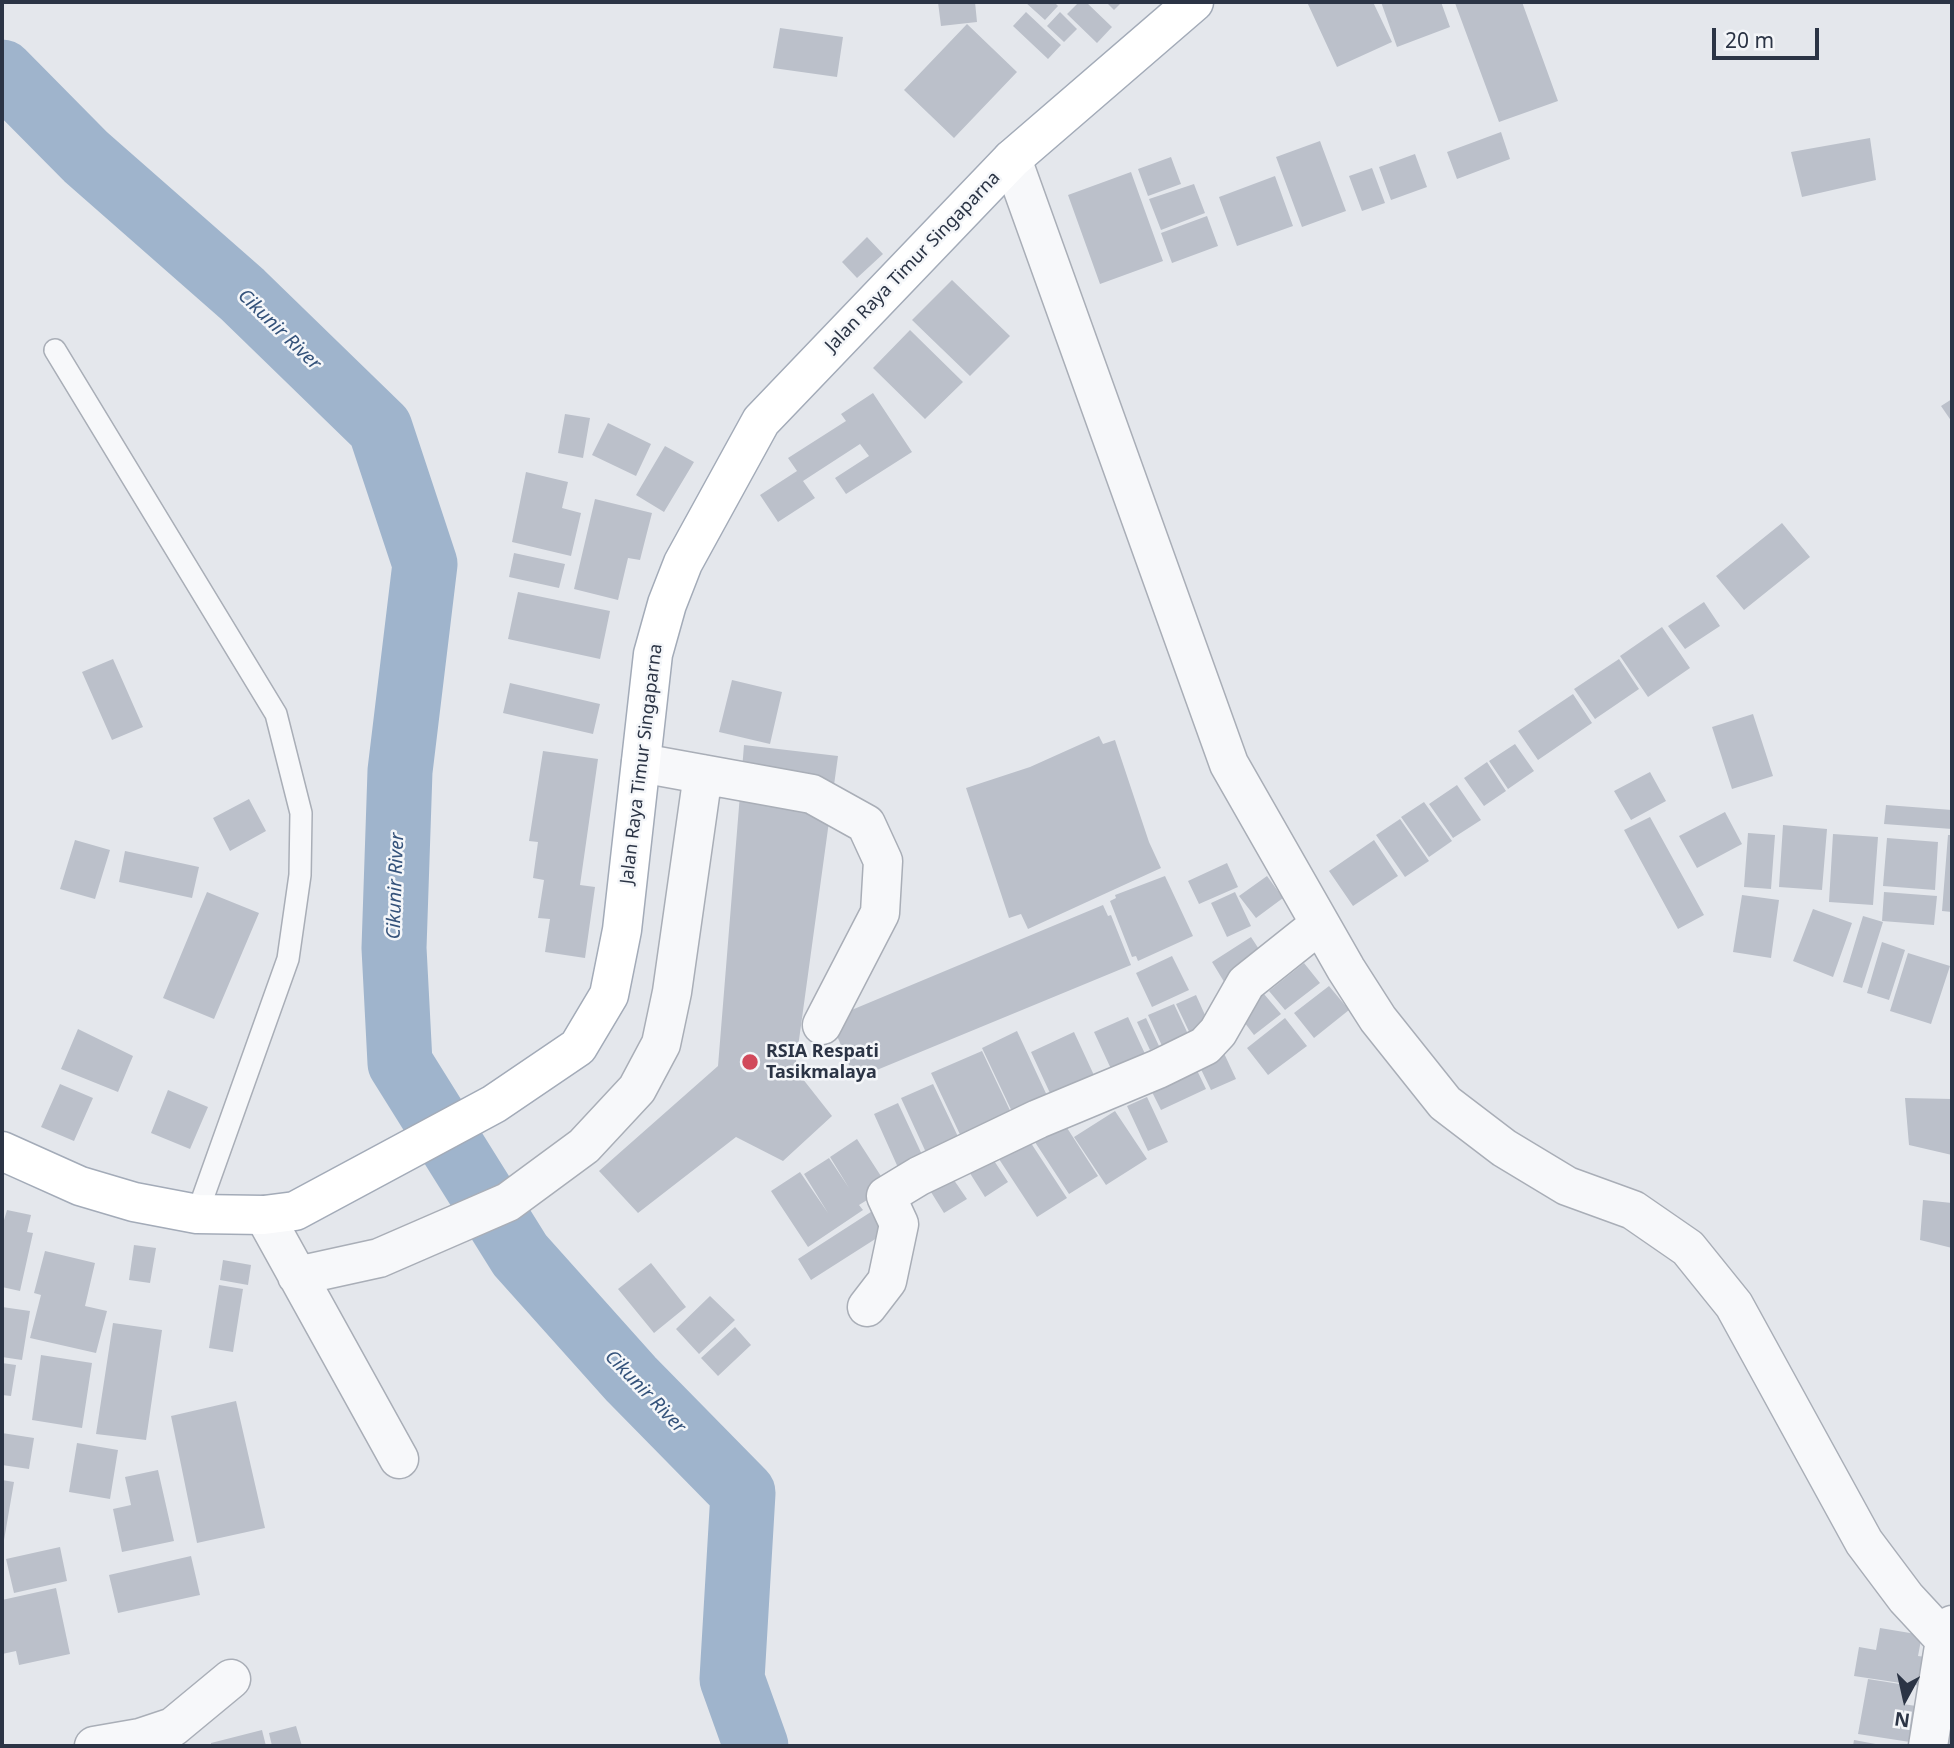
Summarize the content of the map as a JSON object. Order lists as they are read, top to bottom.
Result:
{
  "streets": {
    "main road": ["Jalan Raya Timur Singaparna"]
  },
  "water": ["Cikunir River"],
  "places": ["RSIA Respati Tasikmalaya"],
  "scale_bar": "20 m",
  "north": "bottom"
}
